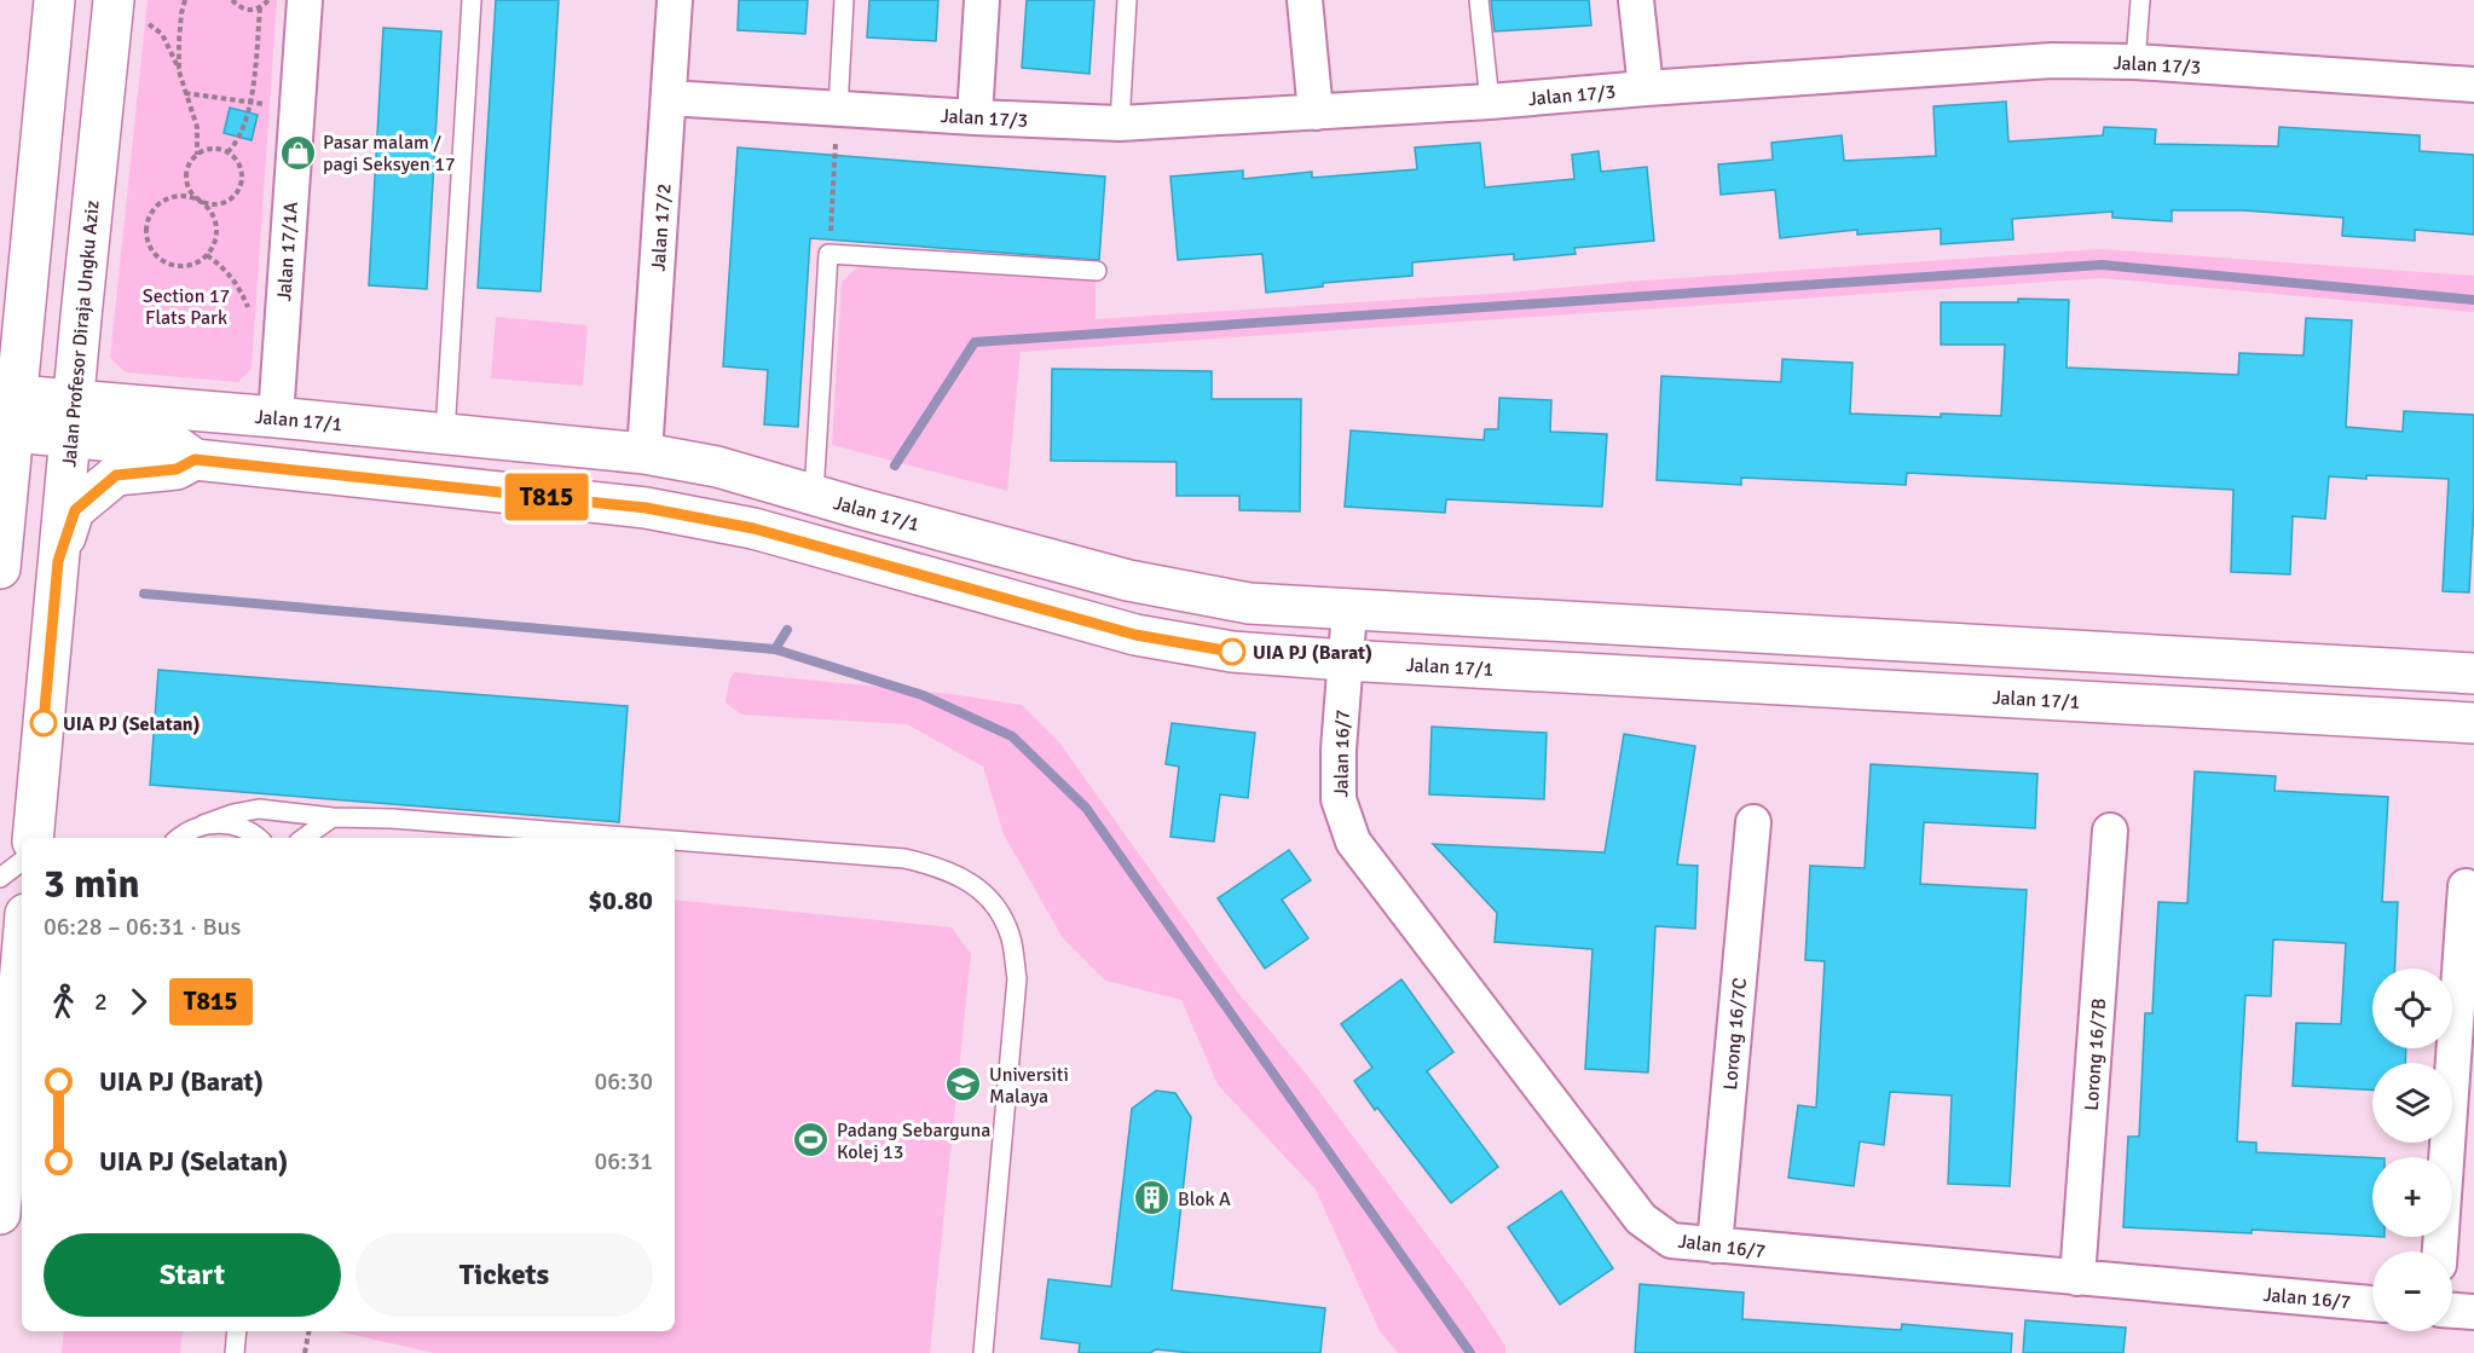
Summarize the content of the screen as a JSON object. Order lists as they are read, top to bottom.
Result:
{
  "streets": {
    "street": [
      "Jalan 17/3",
      "Jalan 17/2",
      "Jalan 17/1A",
      "Jalan Profesor Diraja Ungku Aziz",
      "Jalan 17/1",
      "Jalan 16/7",
      "Lorong 16/7C",
      "Lorong 16/7B"
    ]
  },
  "crossings": [
    ["Jalan 17/3", "Jalan 17/2"],
    ["Jalan 17/2", "Jalan 17/1"],
    ["Jalan 17/1A", "Jalan 17/1"],
    ["Jalan Profesor Diraja Ungku Aziz", "Jalan 17/1"],
    ["Jalan 17/1", "Jalan 16/7"],
    ["Jalan 16/7", "Lorong 16/7C"],
    ["Jalan 16/7", "Lorong 16/7B"]
  ],
  "parks": ["Section 17 Flats Park"],
  "places": {
    "shop": ["Pasar malam / pagi Seksyen 17"],
    "other": ["UIA PJ (Barat)", "UIA PJ (Selatan)"],
    "school or university": ["Universiti Malaya"],
    "sports": ["Padang Sebarguna Kolej 13"],
    "building": ["Blok A"]
  },
  "lines": ["bus line T815"],
  "page": {
    "on_map": "T815",
    "heading": ["3 min", "06:28 – 06:31 · Bus", "$0.80"],
    "legs": ["2", "T815"],
    "map_buttons": ["+", "−"],
    "list": [
      {
        "name": "UIA PJ (Barat)",
        "value": "06:30"
      },
      {
        "name": "UIA PJ (Selatan)",
        "value": "06:31"
      }
    ],
    "buttons": ["Start", "Tickets"]
  }
}
